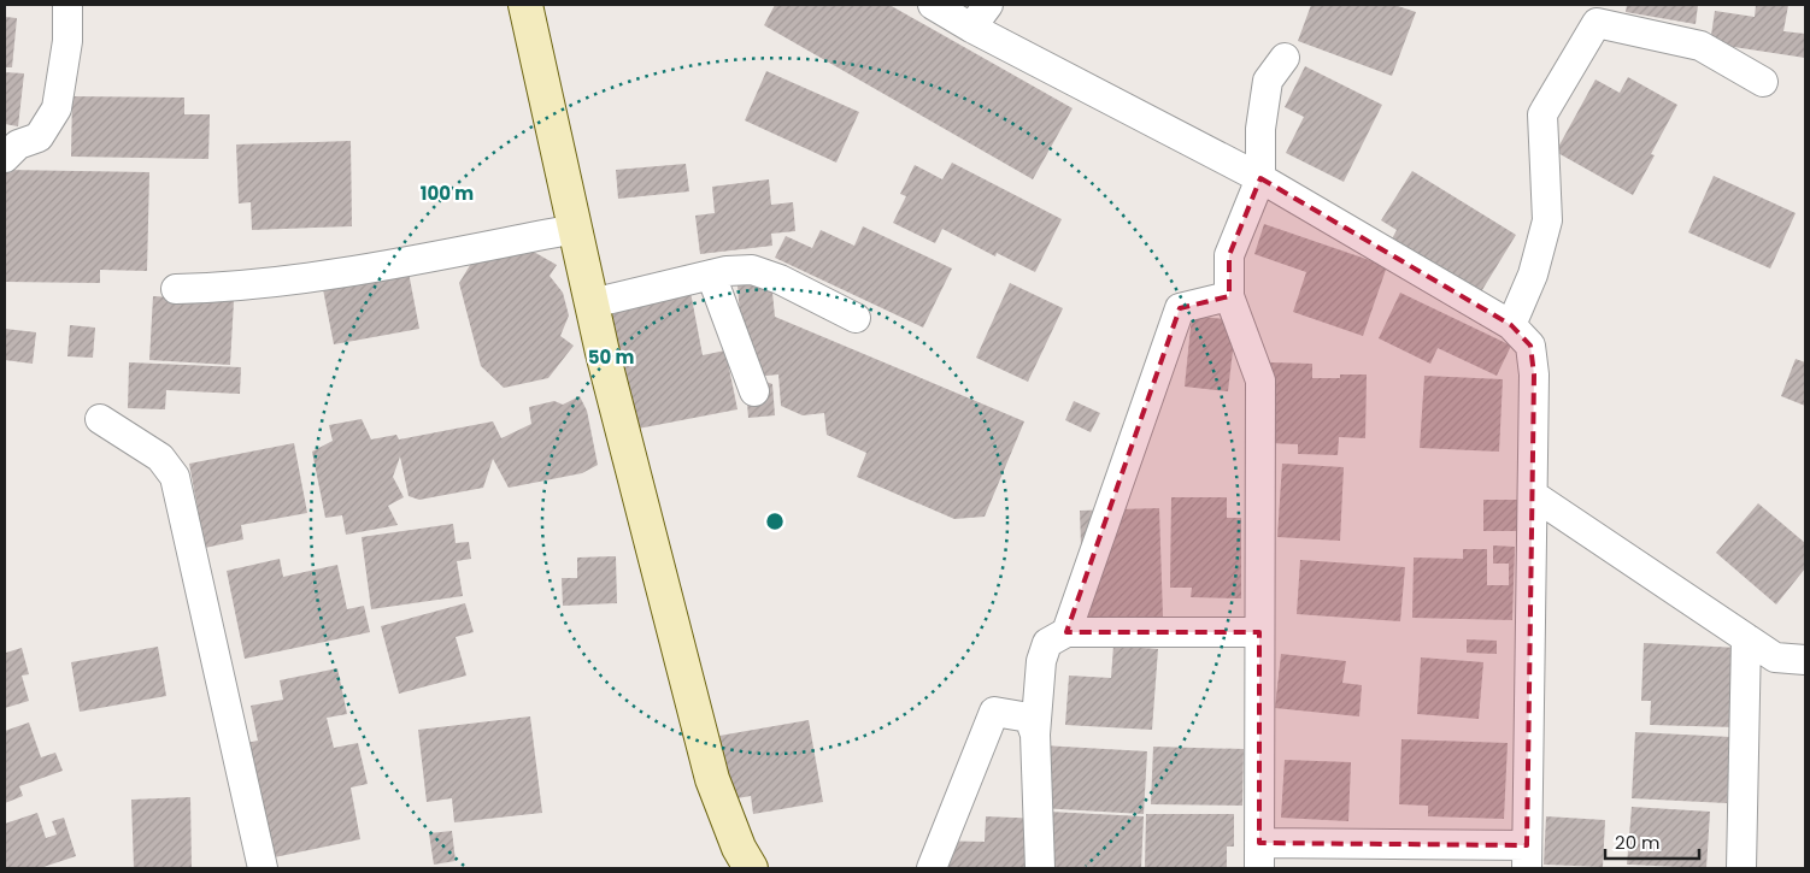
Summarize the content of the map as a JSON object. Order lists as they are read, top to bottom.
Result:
{
  "scale_bar": "20 m",
  "rings": ["100 m", "50 m"]
}
